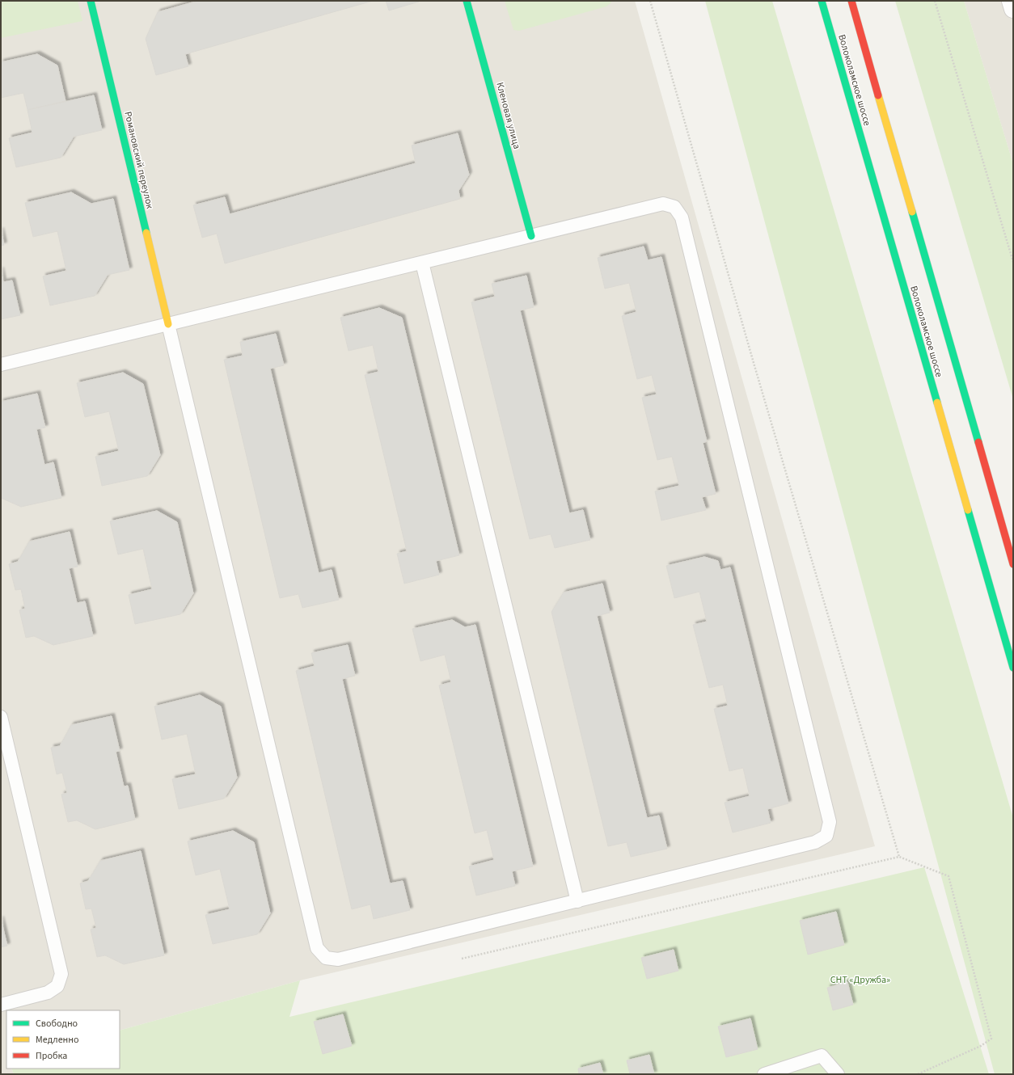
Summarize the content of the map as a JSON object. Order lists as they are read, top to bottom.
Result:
{
  "streets": {
    "main road": ["Волоколамское шоссе", "Кленовая улица", "Романовский переулок"]
  },
  "parks": ["СНТ «Дружба»"],
  "legend": ["Свободно", "Медленно", "Пробка"]
}
